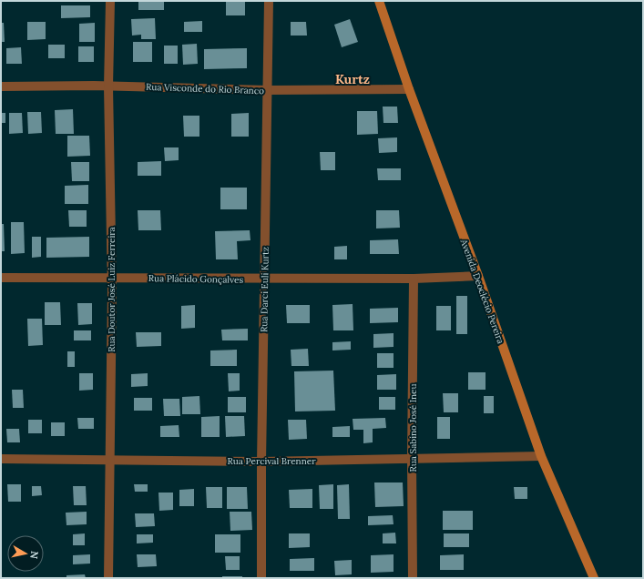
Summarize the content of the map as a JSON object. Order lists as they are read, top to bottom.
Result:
{
  "streets": {
    "street": [
      "Rua Visconde do Rio Branco",
      "Rua Plácido Gonçalves",
      "Rua Doutor José Luiz Ferreira",
      "Rua Darci Euli Kurtz",
      "Avenida Deoclécio Pereira",
      "Rua Sabino José Ineu",
      "Rua Percival Brenner"
    ]
  },
  "crossings": [
    ["Rua Visconde do Rio Branco", "Rua Doutor José Luiz Ferreira"],
    ["Rua Visconde do Rio Branco", "Rua Darci Euli Kurtz"],
    ["Rua Visconde do Rio Branco", "Avenida Deoclécio Pereira"],
    ["Rua Plácido Gonçalves", "Rua Doutor José Luiz Ferreira"],
    ["Rua Plácido Gonçalves", "Rua Darci Euli Kurtz"],
    ["Rua Plácido Gonçalves", "Avenida Deoclécio Pereira"],
    ["Rua Plácido Gonçalves", "Rua Sabino José Ineu"],
    ["Rua Doutor José Luiz Ferreira", "Rua Percival Brenner"],
    ["Rua Darci Euli Kurtz", "Rua Percival Brenner"],
    ["Avenida Deoclécio Pereira", "Rua Percival Brenner"],
    ["Rua Sabino José Ineu", "Rua Percival Brenner"]
  ],
  "districts": ["Kurtz"],
  "north": "right"
}
